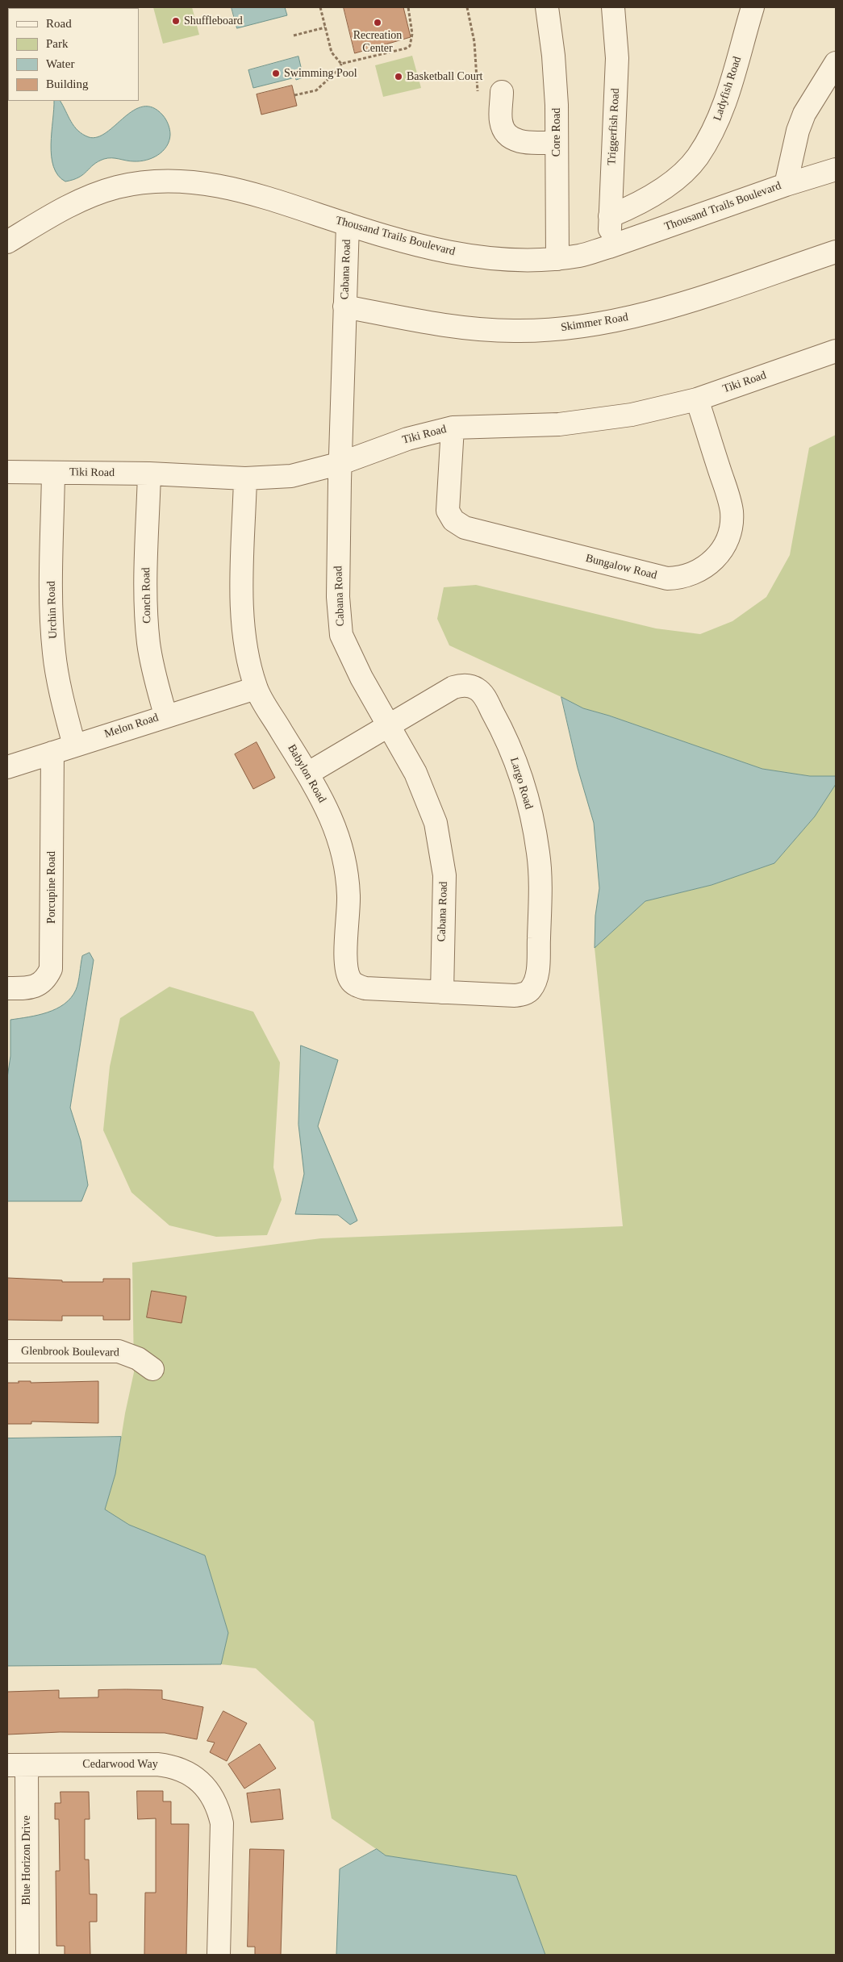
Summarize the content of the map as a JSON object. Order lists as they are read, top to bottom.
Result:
{
  "streets": {
    "street": [
      "Ladyfish Road",
      "Triggerfish Road",
      "Core Road",
      "Thousand Trails Boulevard",
      "Cabana Road",
      "Skimmer Road",
      "Tiki Road",
      "Bungalow Road",
      "Conch Road",
      "Urchin Road",
      "Melon Road",
      "Babylon Road",
      "Largo Road",
      "Porcupine Road",
      "Glenbrook Boulevard",
      "Cedarwood Way",
      "Blue Horizon Drive"
    ]
  },
  "crossings": [
    ["Ladyfish Road", "Triggerfish Road"],
    ["Triggerfish Road", "Thousand Trails Boulevard"],
    ["Core Road", "Thousand Trails Boulevard"],
    ["Thousand Trails Boulevard", "Cabana Road"],
    ["Cabana Road", "Skimmer Road"],
    ["Cabana Road", "Tiki Road"],
    ["Cabana Road", "Babylon Road"],
    ["Cabana Road", "Largo Road"],
    ["Tiki Road", "Bungalow Road"],
    ["Tiki Road", "Conch Road"],
    ["Tiki Road", "Urchin Road"],
    ["Tiki Road", "Babylon Road"],
    ["Conch Road", "Melon Road"],
    ["Urchin Road", "Melon Road"],
    ["Melon Road", "Babylon Road"],
    ["Melon Road", "Porcupine Road"],
    ["Babylon Road", "Largo Road"],
    ["Cedarwood Way", "Blue Horizon Drive"]
  ],
  "places": [
    "Shuffleboard",
    "Recreation Center",
    "Swimming Pool",
    "Basketball Court"
  ],
  "legend": [
    "Road",
    "Park",
    "Water",
    "Building"
  ]
}
